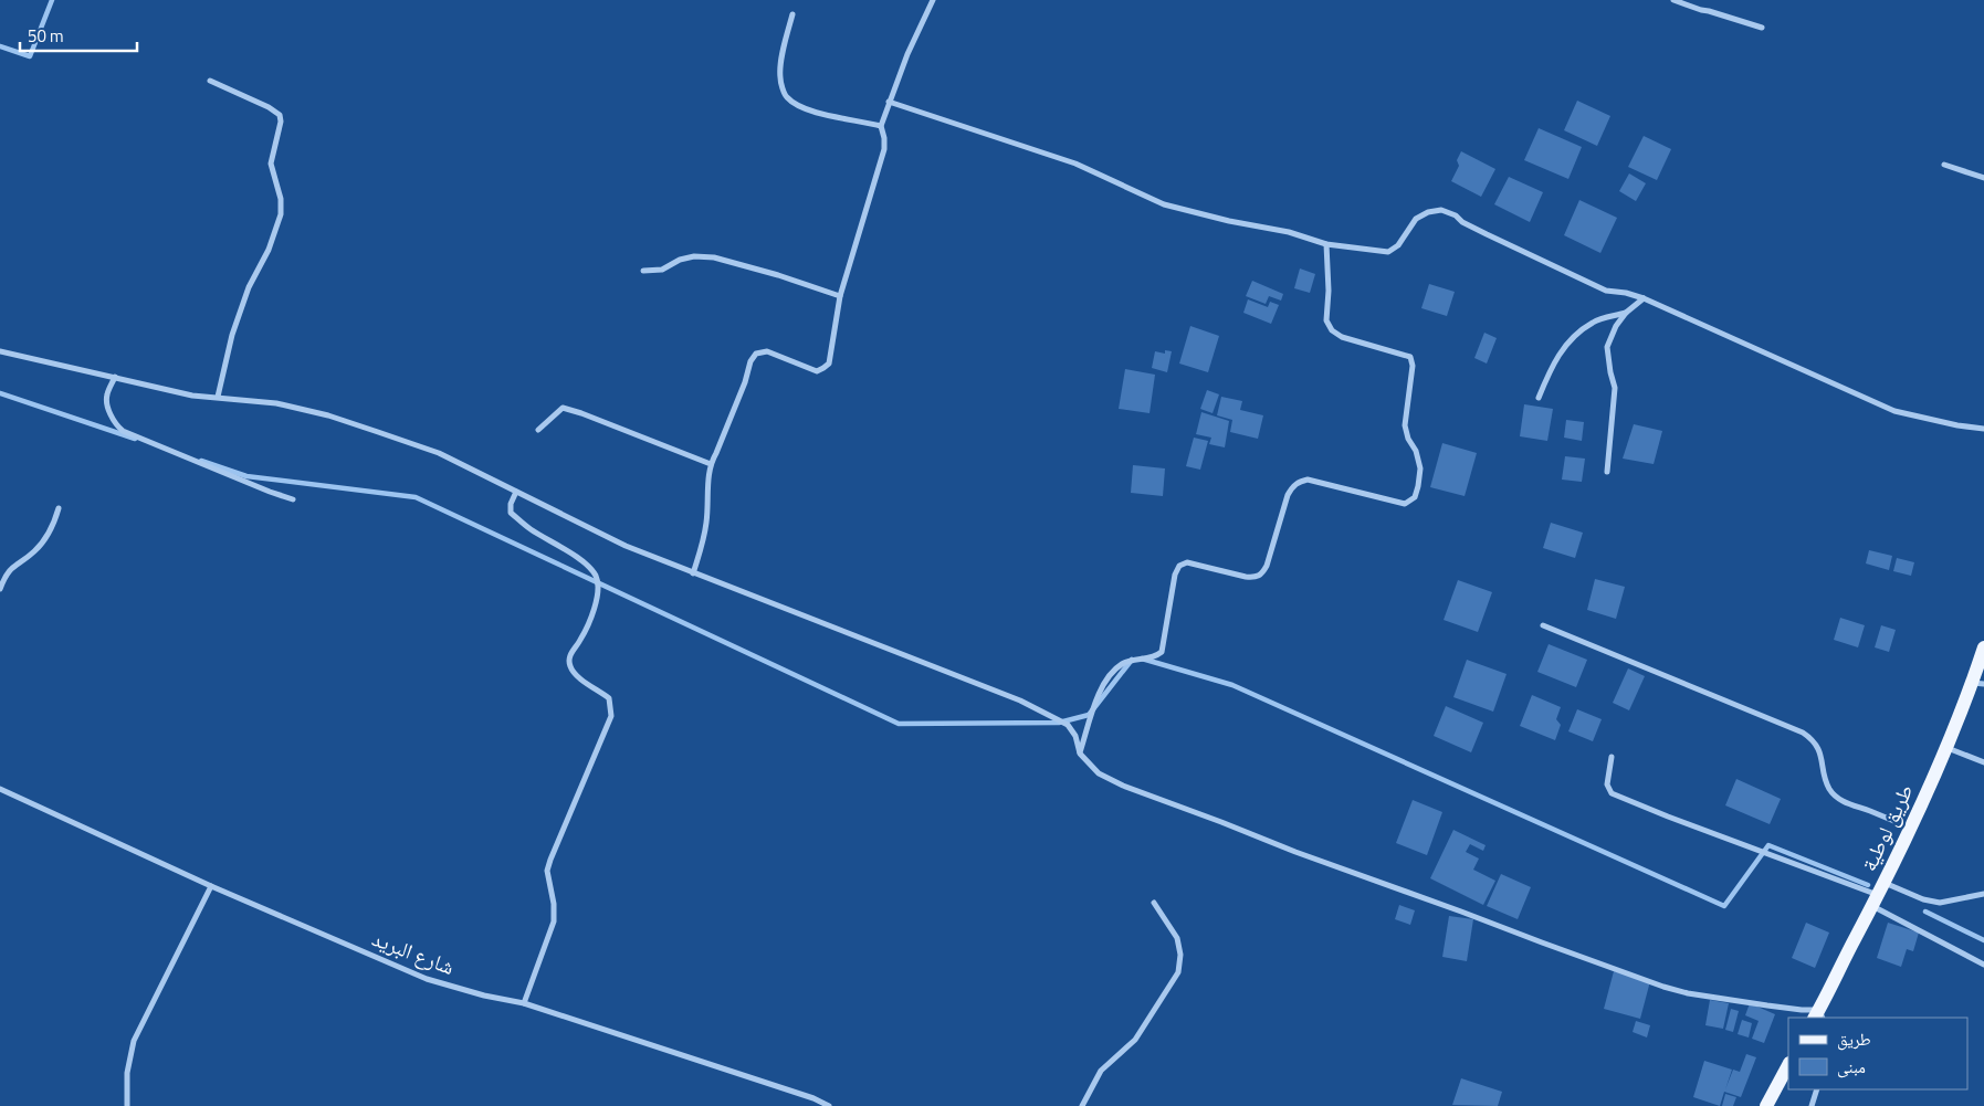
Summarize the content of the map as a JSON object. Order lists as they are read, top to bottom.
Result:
{
  "streets": {
    "main road": ["طريق لوطية"],
    "street": ["شارع البريد"]
  },
  "legend": ["طريق", "مبنى"],
  "scale_bar": "50 m"
}
